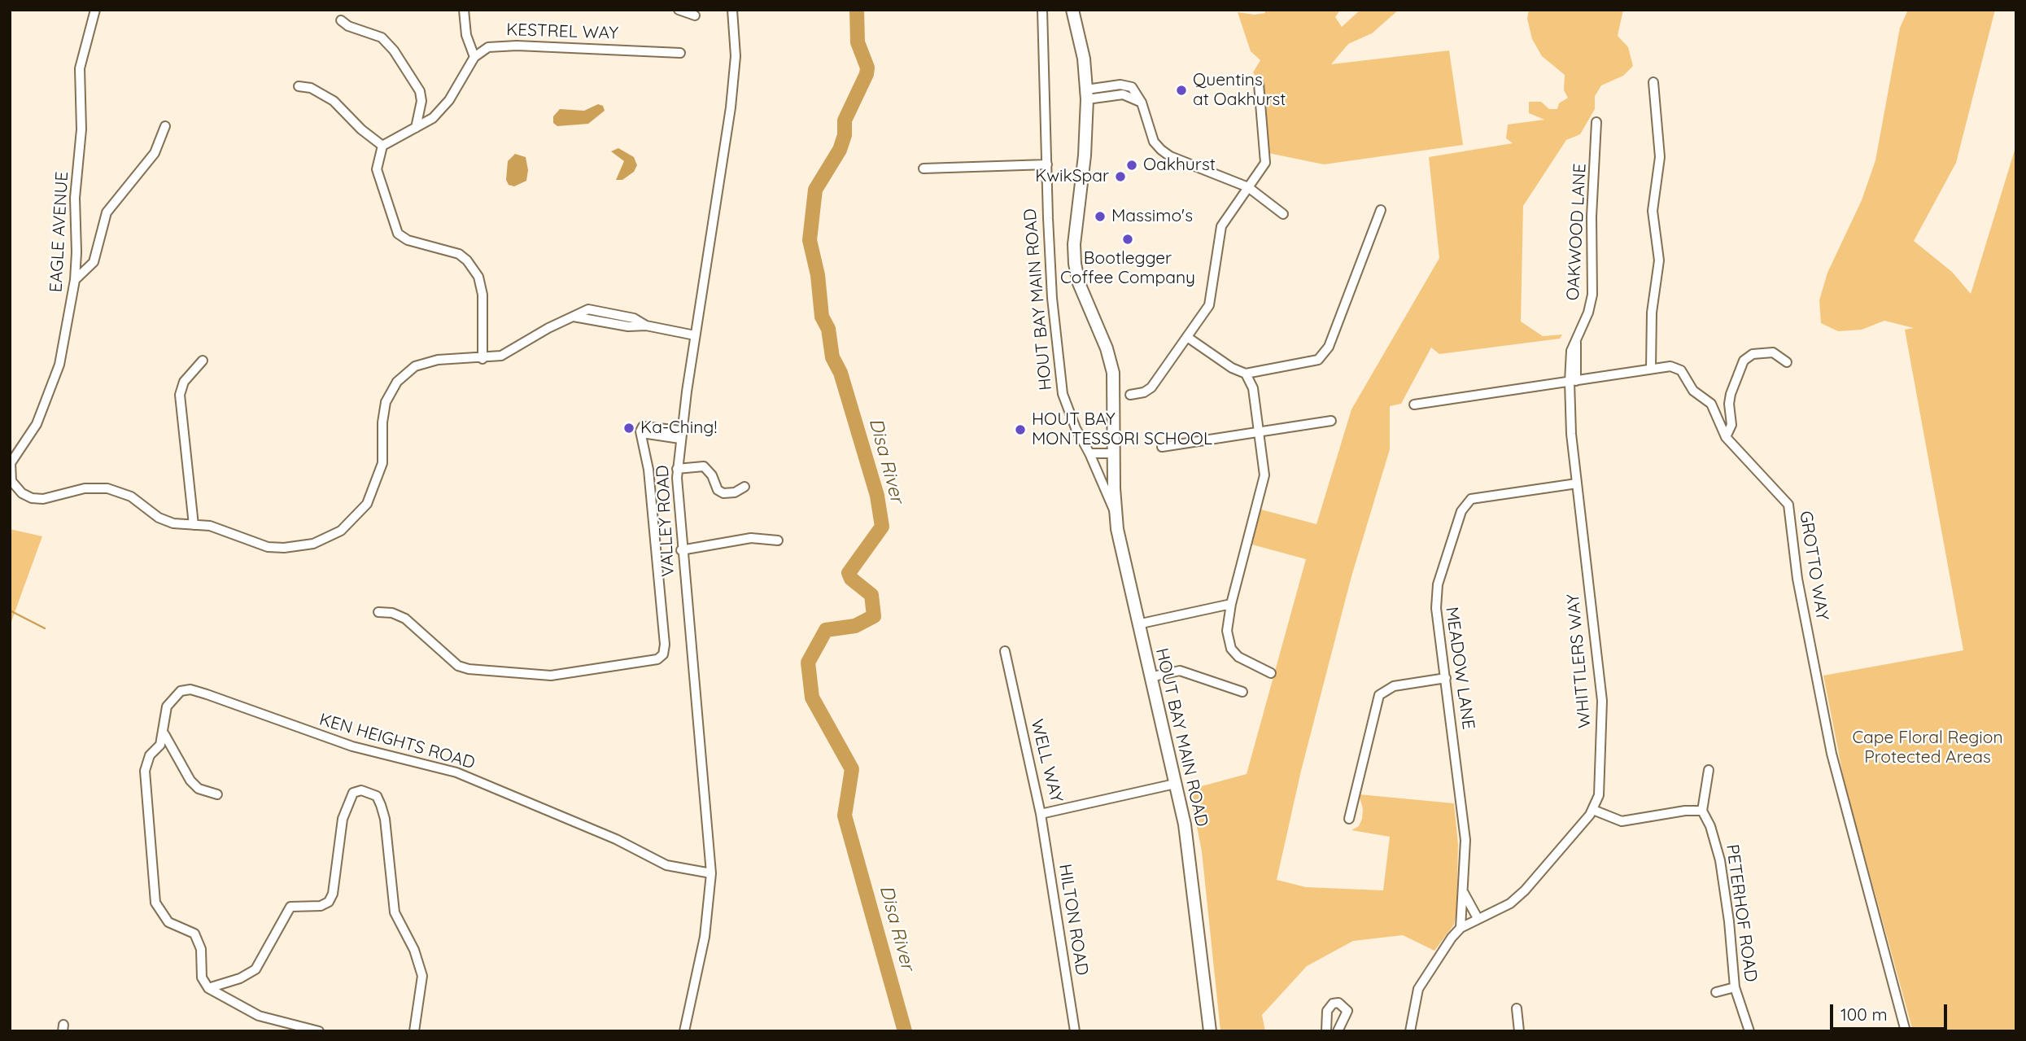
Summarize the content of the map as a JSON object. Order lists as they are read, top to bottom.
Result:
{
  "streets": {
    "main road": ["HOUT BAY MAIN ROAD"],
    "street": [
      "KESTREL WAY",
      "EAGLE AVENUE",
      "OAKWOOD LANE",
      "VALLEY ROAD",
      "GROTTO WAY",
      "WHITTLERS WAY",
      "MEADOW LANE",
      "KEN HEIGHTS ROAD",
      "WELL WAY",
      "PETERHOF ROAD",
      "HILTON ROAD"
    ]
  },
  "crossings": [
    ["EAGLE AVENUE", "VALLEY ROAD"],
    ["OAKWOOD LANE", "GROTTO WAY"],
    ["OAKWOOD LANE", "WHITTLERS WAY"],
    ["HOUT BAY MAIN ROAD", "WELL WAY"],
    ["VALLEY ROAD", "KEN HEIGHTS ROAD"],
    ["GROTTO WAY", "WHITTLERS WAY"],
    ["WHITTLERS WAY", "MEADOW LANE"],
    ["WELL WAY", "HILTON ROAD"]
  ],
  "water": ["Disa River"],
  "parks": ["Cape Floral Region Protected Areas"],
  "places": [
    "Quentins at Oakhurst",
    "Oakhurst",
    "KwikSpar",
    "Massimo's",
    "Bootlegger Coffee Company",
    "Ka-Ching!",
    "HOUT BAY MONTESSORI SCHOOL"
  ],
  "scale_bar": "100 m"
}
